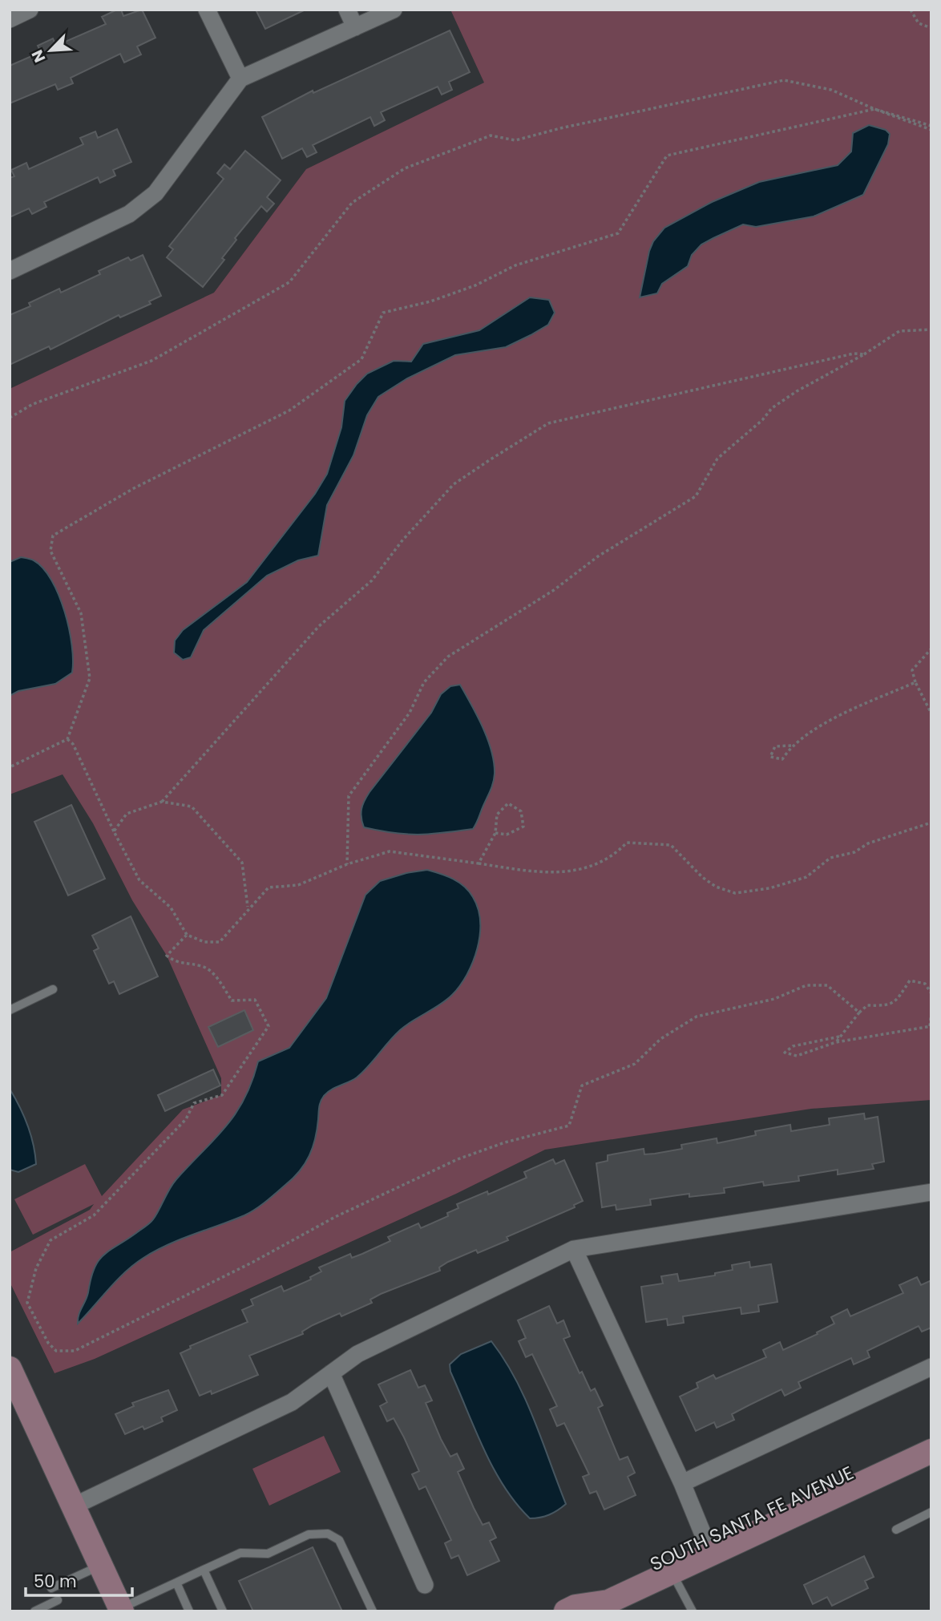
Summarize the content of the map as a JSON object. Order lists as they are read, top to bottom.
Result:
{
  "streets": {
    "main road": ["SOUTH SANTA FE AVENUE"]
  },
  "scale_bar": "50 m",
  "north": "bottom left"
}
